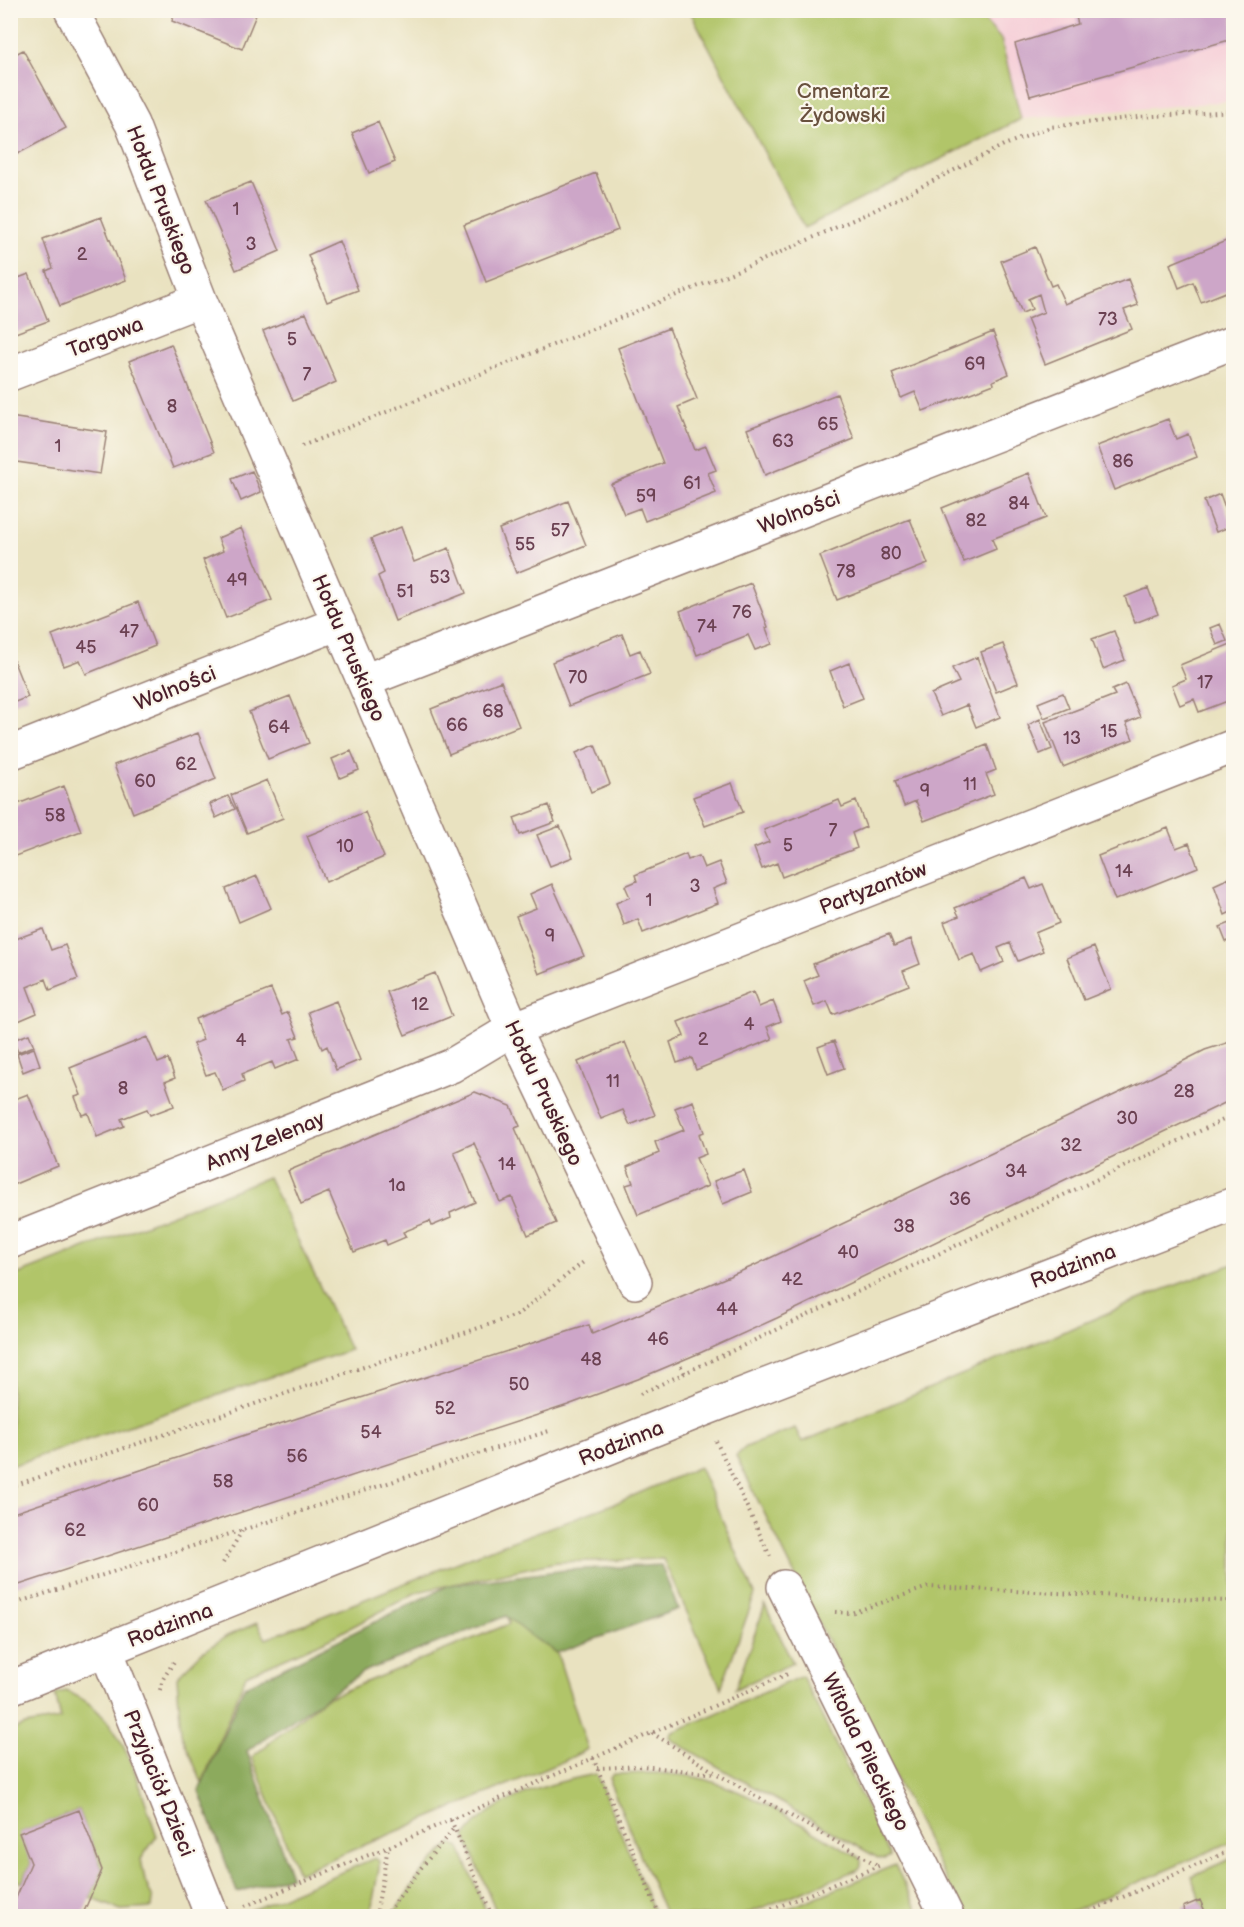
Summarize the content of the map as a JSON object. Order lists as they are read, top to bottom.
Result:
{
  "streets": {
    "street": [
      "Hołdu Pruskiego",
      "Targowa",
      "Wolności",
      "Partyzantów",
      "Anny Zelenay",
      "Rodzinna",
      "Witolda Pileckiego",
      "Przyjaciół Dzieci"
    ]
  },
  "crossings": [
    ["Hołdu Pruskiego", "Targowa"],
    ["Hołdu Pruskiego", "Wolności"],
    ["Hołdu Pruskiego", "Partyzantów"],
    ["Hołdu Pruskiego", "Anny Zelenay"],
    ["Partyzantów", "Anny Zelenay"],
    ["Rodzinna", "Przyjaciół Dzieci"]
  ],
  "parks": ["Cmentarz Żydowski"],
  "house_numbers": [
    "1",
    "3",
    "2",
    "73",
    "5",
    "69",
    "7",
    "8",
    "65",
    "63",
    "1",
    "86",
    "61",
    "59",
    "84",
    "82",
    "57",
    "55",
    "80",
    "78",
    "53",
    "49",
    "51",
    "76",
    "74",
    "47",
    "45",
    "70",
    "17",
    "68",
    "66",
    "64",
    "15",
    "13",
    "62",
    "60",
    "11",
    "9",
    "58",
    "7",
    "5",
    "10",
    "14",
    "3",
    "1",
    "9",
    "12",
    "4",
    "2",
    "4",
    "11",
    "8",
    "28",
    "30",
    "32",
    "14",
    "34",
    "1a",
    "36",
    "38",
    "40",
    "42",
    "44",
    "46",
    "48",
    "50",
    "52",
    "54",
    "56",
    "58",
    "60",
    "62"
  ]
}
